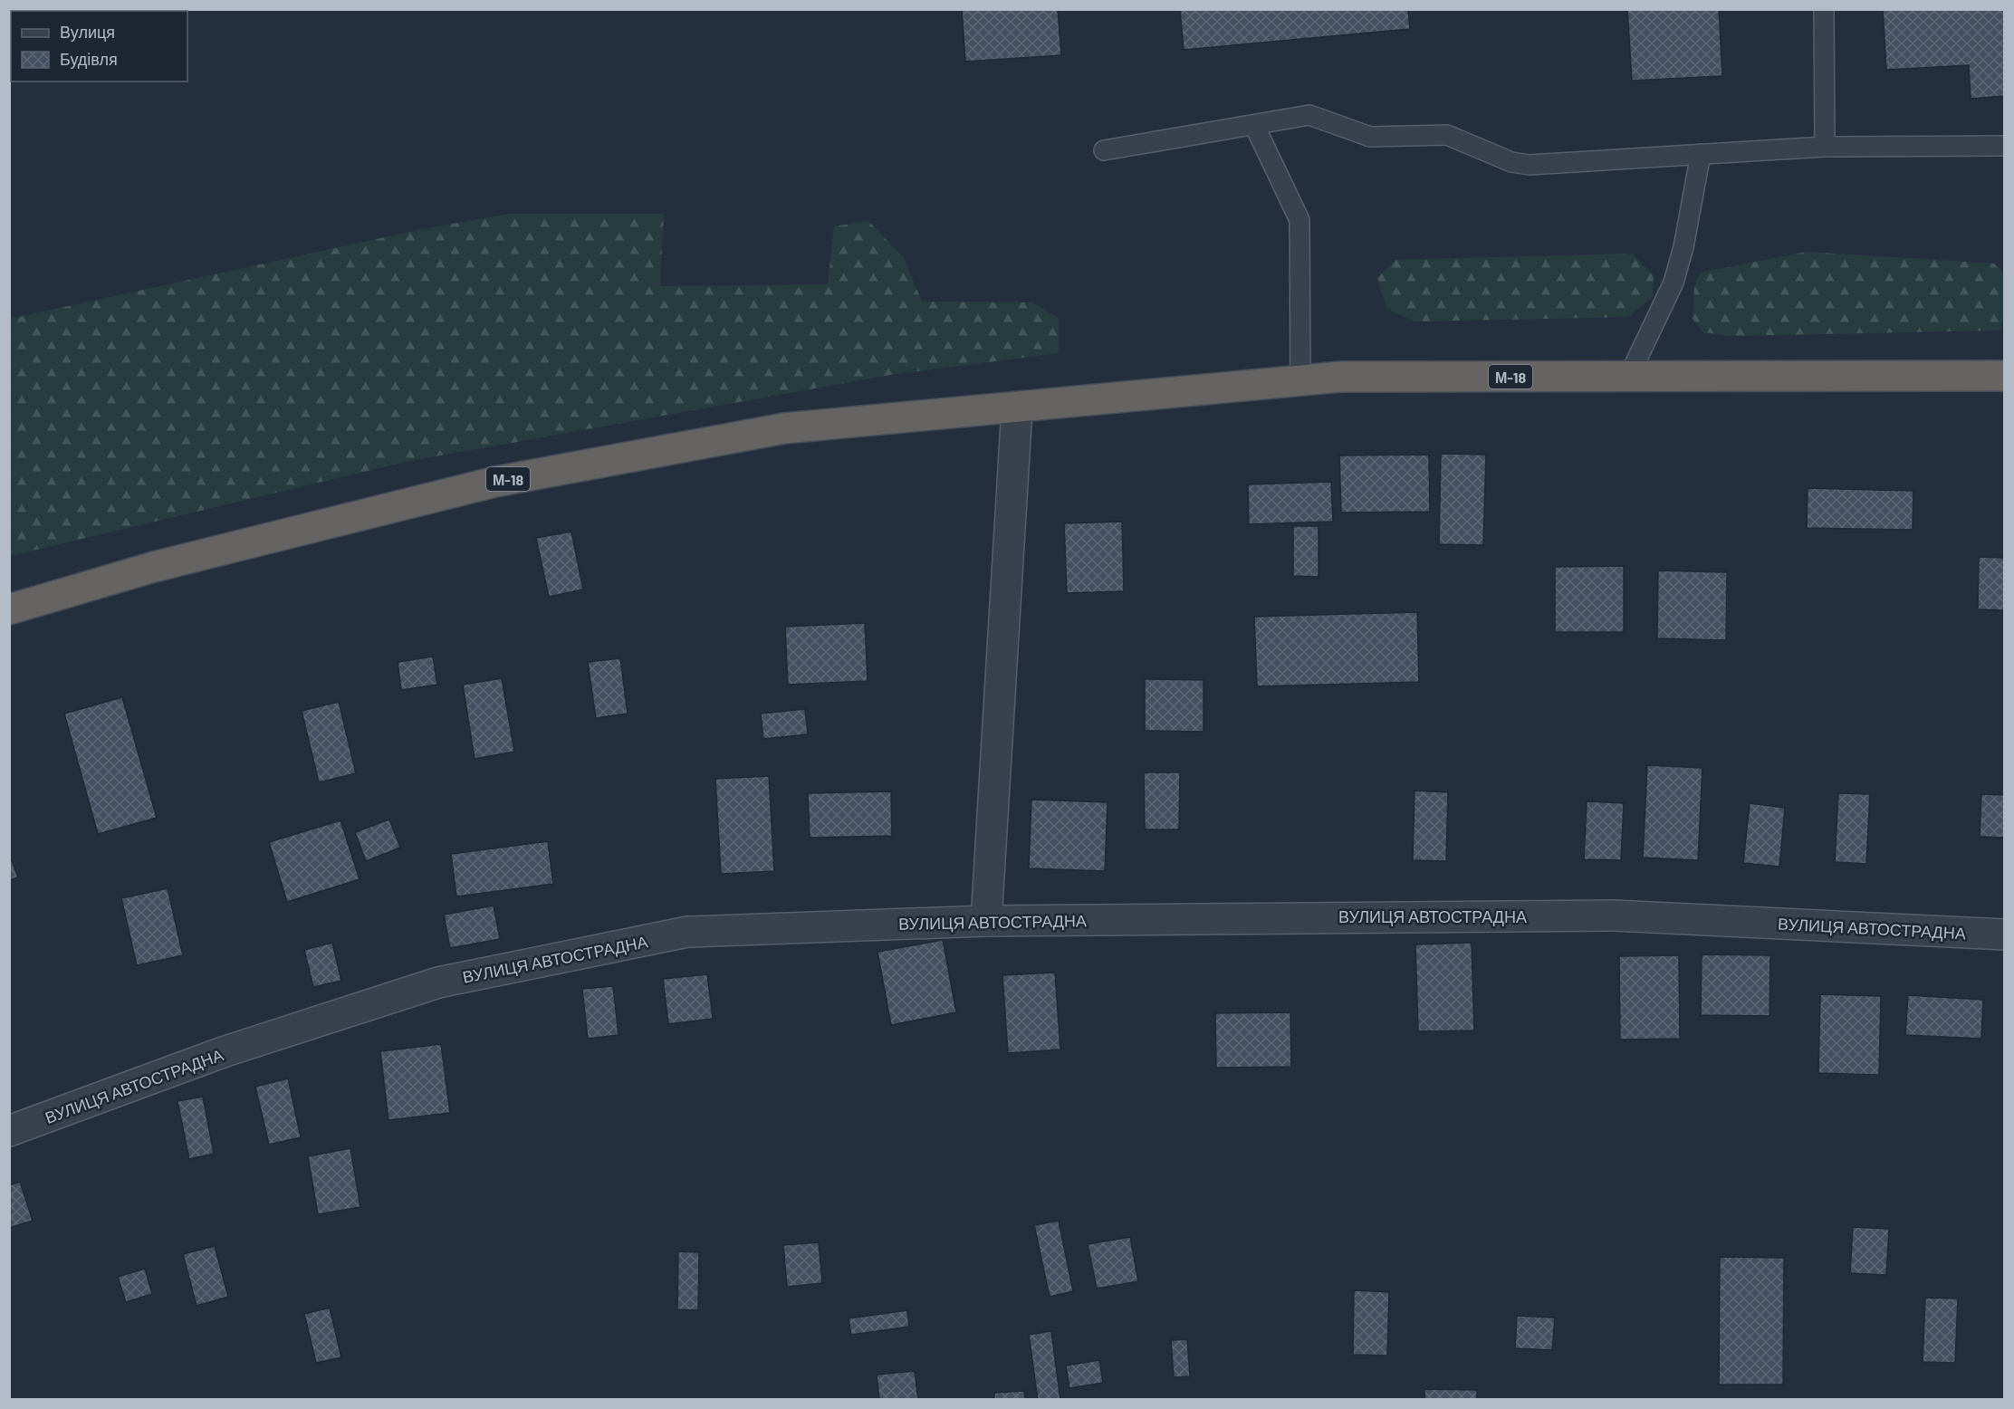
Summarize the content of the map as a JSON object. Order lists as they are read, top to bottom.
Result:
{
  "streets": {
    "highway": ["М-18"],
    "street": ["ВУЛИЦЯ АВТОСТРАДНА"]
  },
  "legend": ["Вулиця", "Будівля"]
}
